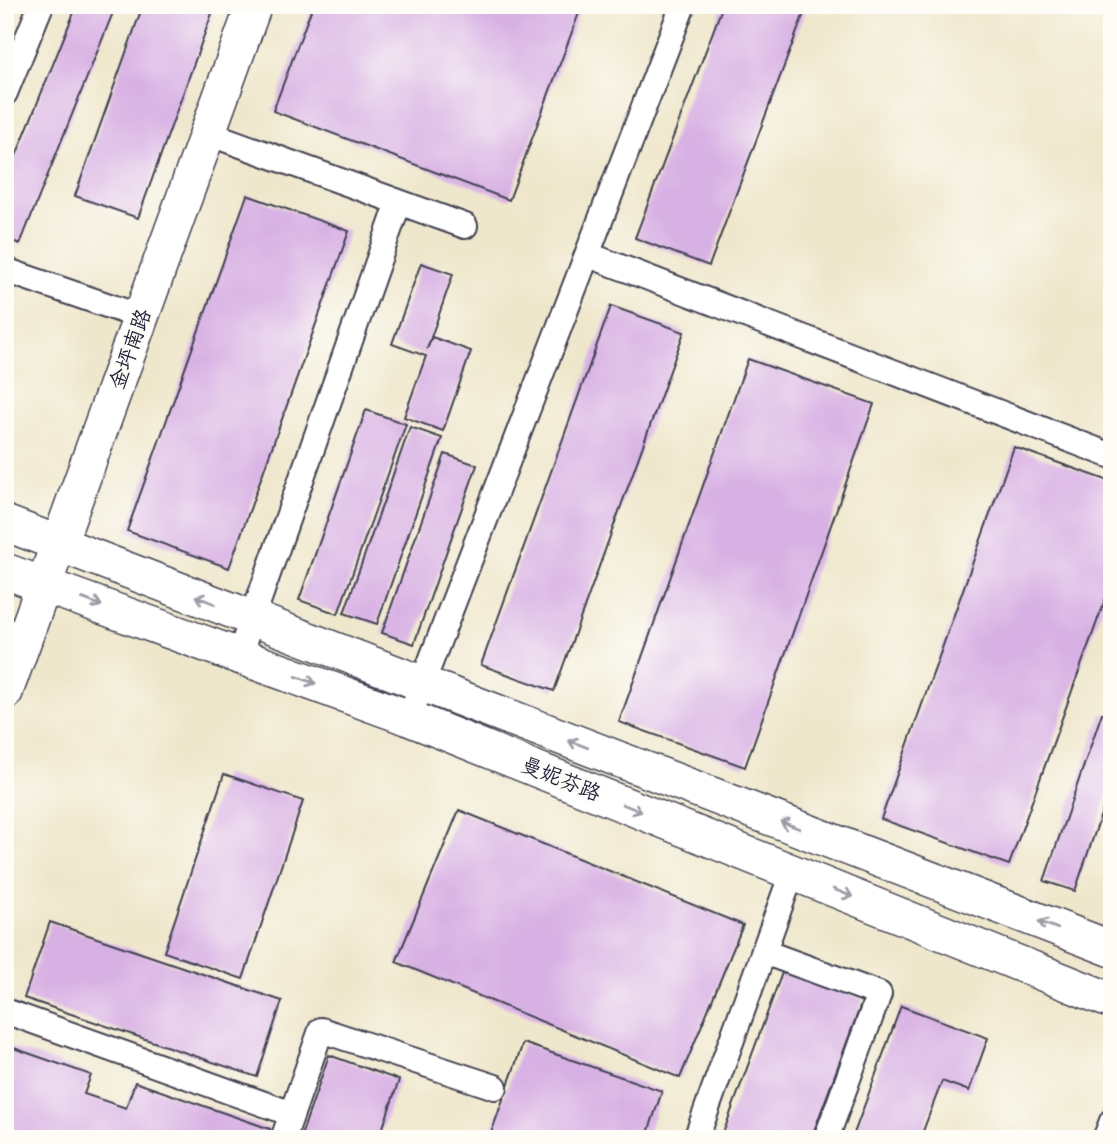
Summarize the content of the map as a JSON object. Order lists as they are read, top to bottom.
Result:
{
  "streets": {
    "main road": ["金坪南路", "曼妮芬路"]
  },
  "crossings": [
    ["金坪南路", "曼妮芬路"]
  ]
}
